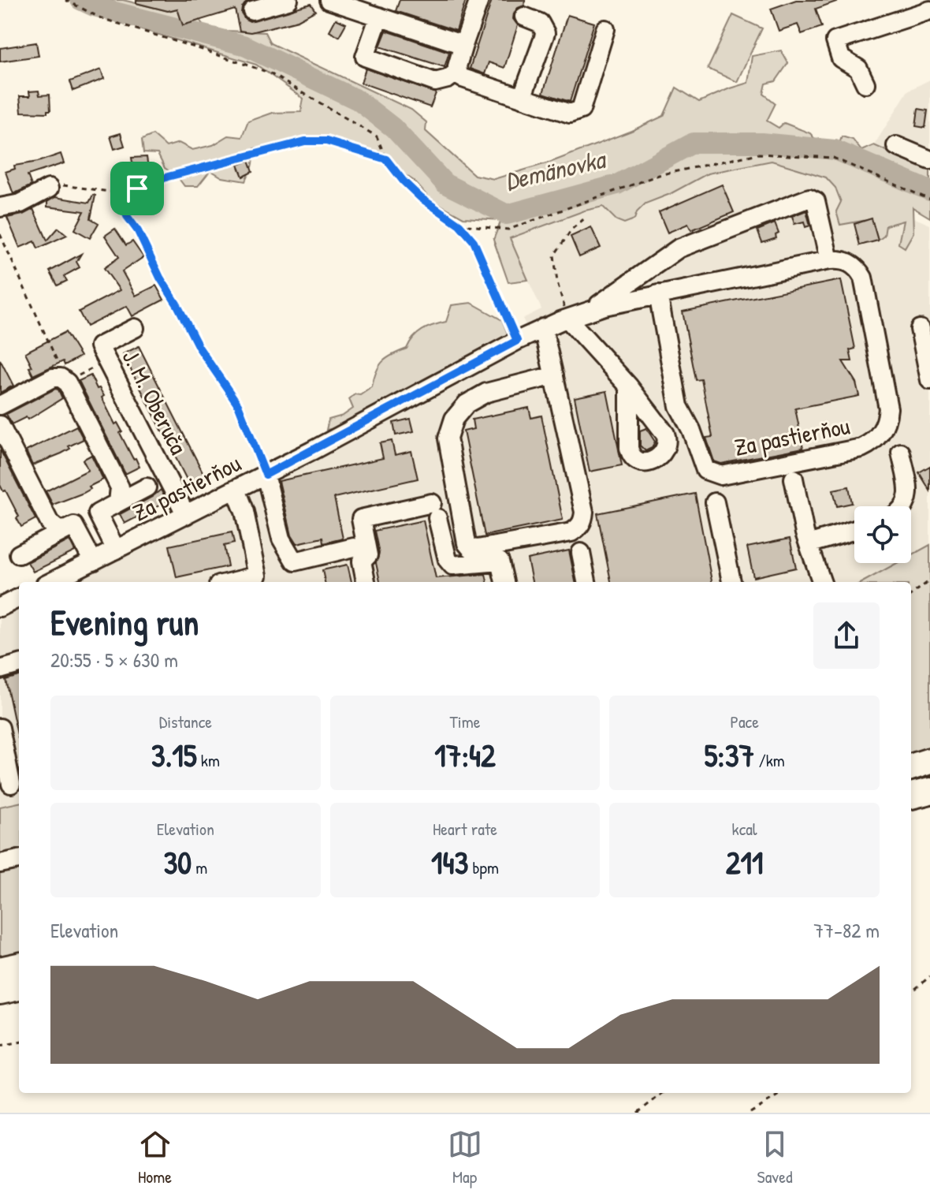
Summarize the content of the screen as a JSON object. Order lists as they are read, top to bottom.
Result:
{
  "streets": {
    "street": ["J. M. Oberuča", "Za pastierňou"]
  },
  "crossings": [
    ["J. M. Oberuča", "Za pastierňou"]
  ],
  "water": ["Demänovka"],
  "page": {
    "heading": ["Evening run", "20:55 · 5 × 630 m"],
    "stats": [
      ["Distance", "3.15 km"],
      ["Time", "17:42"],
      ["Pace", "5:37 /km"],
      ["Elevation", "30 m"],
      ["Heart rate", "143 bpm"],
      ["kcal", "211"]
    ],
    "chart": ["Elevation", "77–82 m"],
    "tabs": ["Home", "Map", "Saved"]
  }
}
